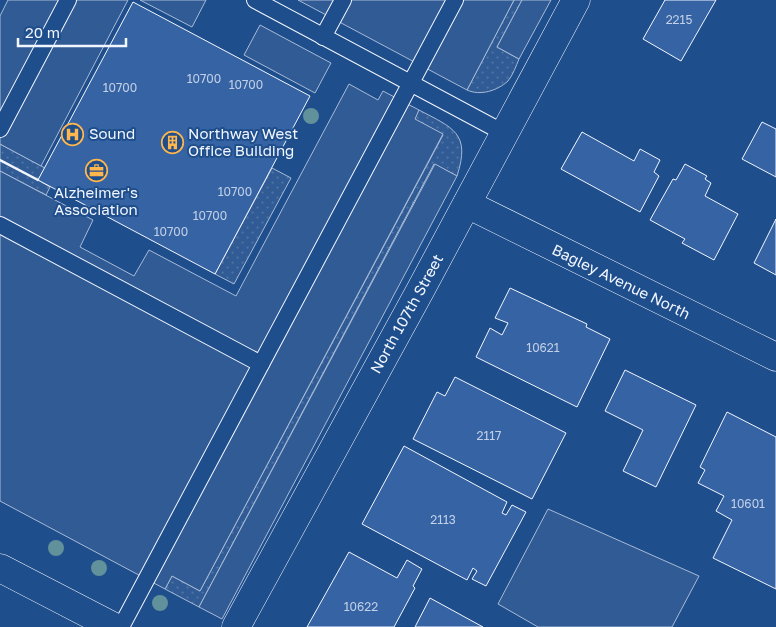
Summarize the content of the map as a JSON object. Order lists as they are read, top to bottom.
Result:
{
  "streets": {
    "street": ["Bagley Avenue North", "North 107th Street"]
  },
  "crossings": [
    ["Bagley Avenue North", "North 107th Street"]
  ],
  "places": {
    "hospital": ["Sound"],
    "building": ["Northway West Office Building"],
    "office": ["Alzheimer's Association"]
  },
  "house_numbers": [
    "2215",
    "10700",
    "10700",
    "10700",
    "10700",
    "10700",
    "10700",
    "10621",
    "2117",
    "10601",
    "2113",
    "10622"
  ],
  "scale_bar": "20 m"
}
